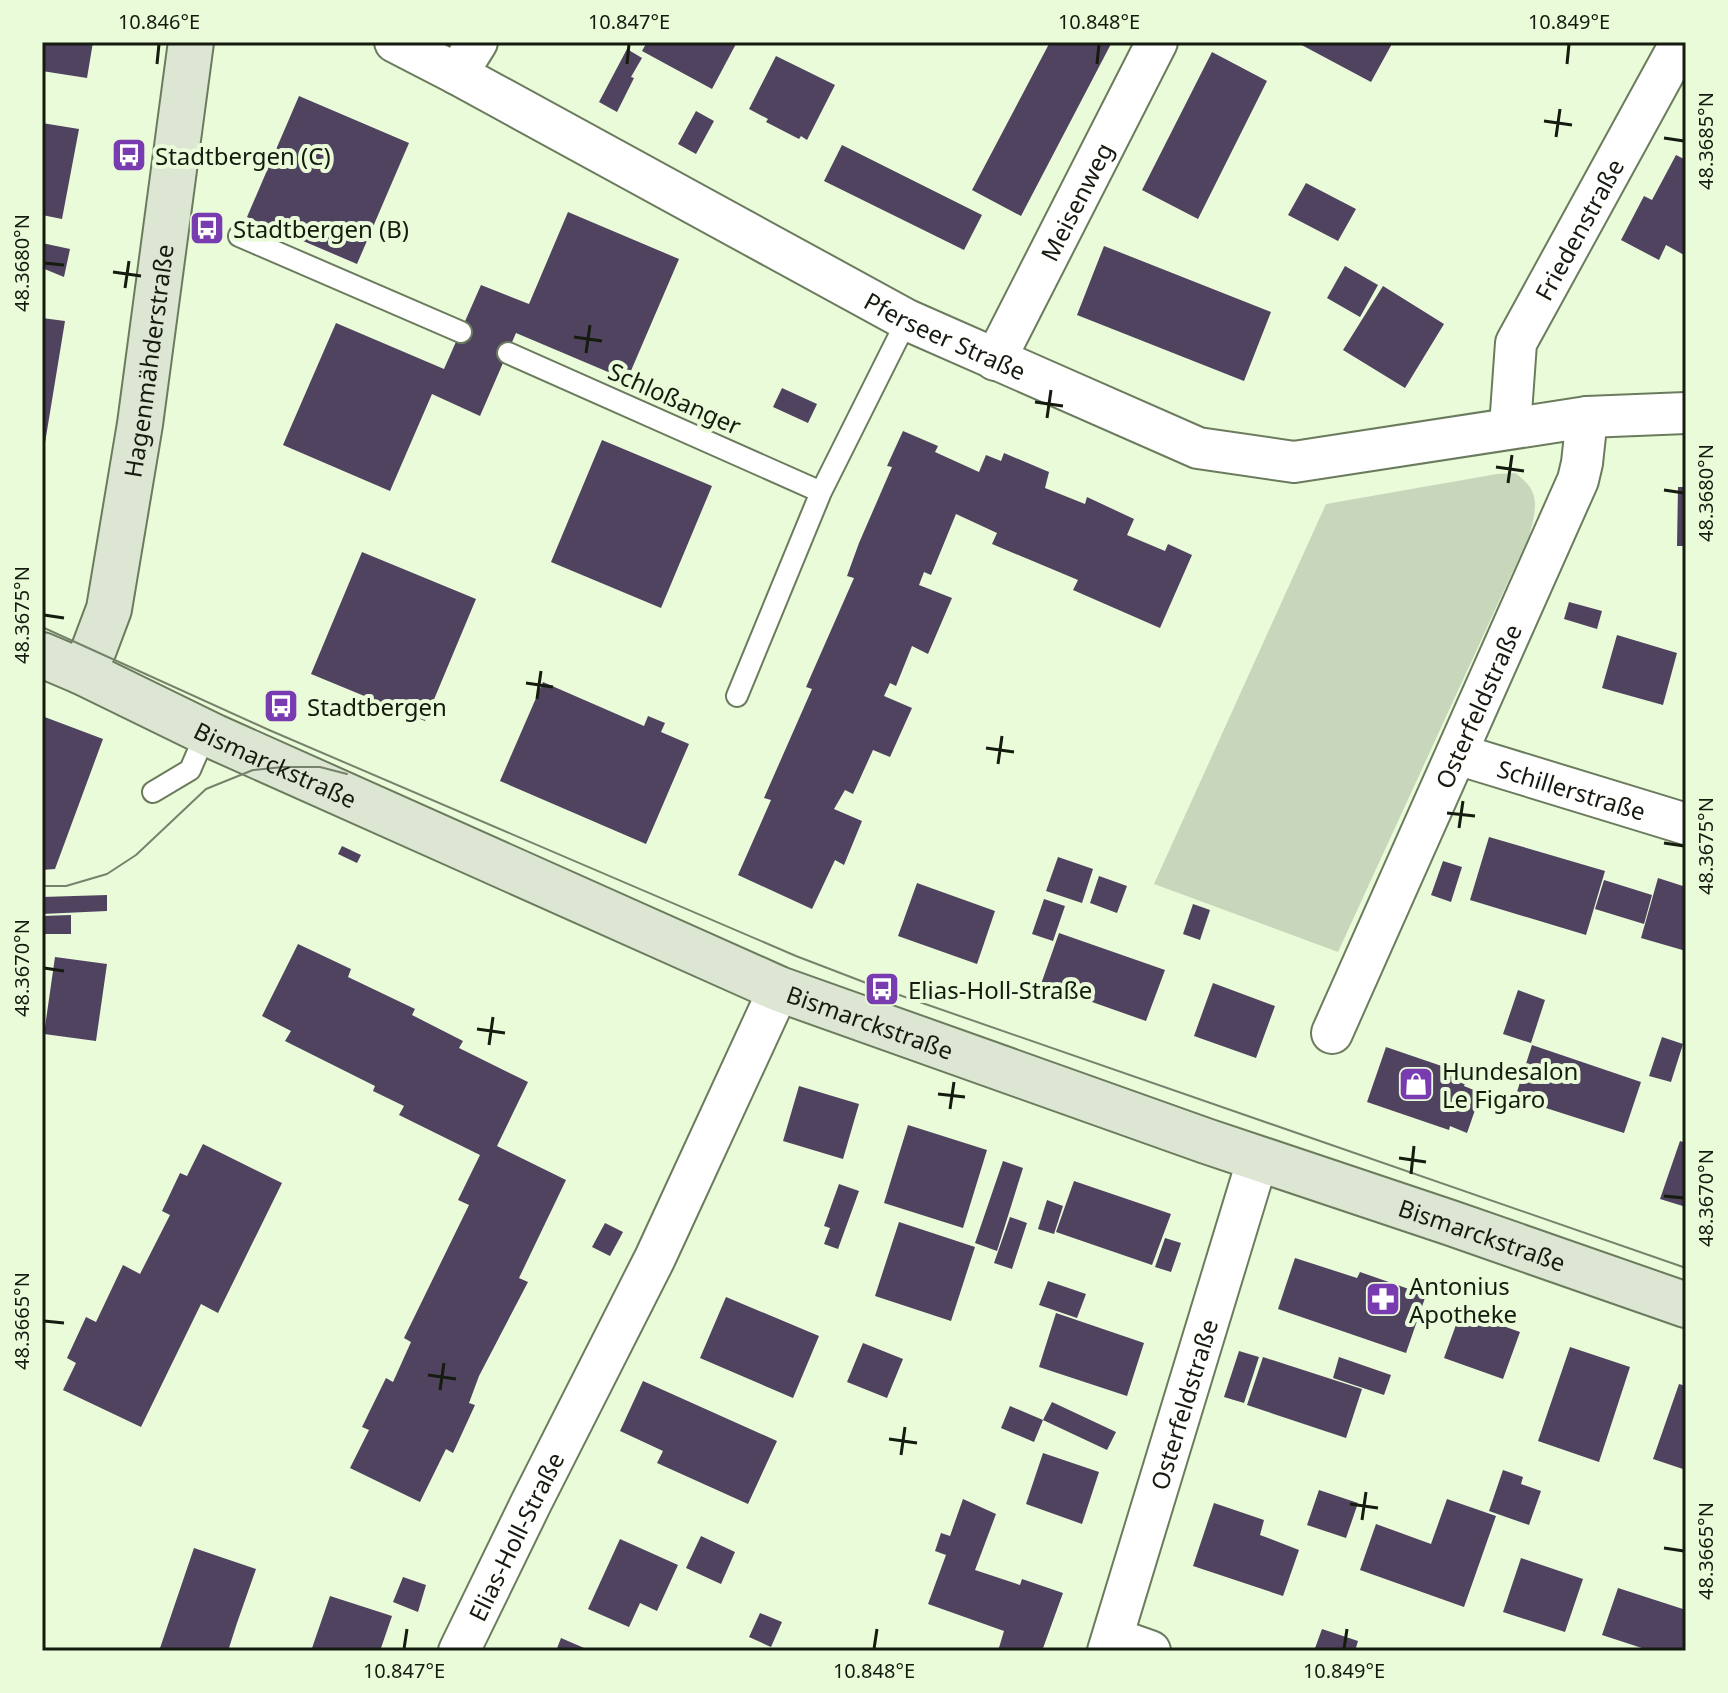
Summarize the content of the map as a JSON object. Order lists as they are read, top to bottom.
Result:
{
  "streets": {
    "street": [
      "Meisenweg",
      "Friedenstraße",
      "Pferseer Straße",
      "Hagenmähderstraße",
      "Osterfeldstraße",
      "Bismarckstraße",
      "Schillerstraße",
      "Elias-Holl-Straße"
    ],
    "lane": ["Schloßanger"]
  },
  "crossings": [
    ["Meisenweg", "Pferseer Straße"],
    ["Friedenstraße", "Pferseer Straße"],
    ["Pferseer Straße", "Osterfeldstraße"],
    ["Hagenmähderstraße", "Bismarckstraße"],
    ["Osterfeldstraße", "Bismarckstraße"],
    ["Osterfeldstraße", "Schillerstraße"],
    ["Bismarckstraße", "Elias-Holl-Straße"]
  ],
  "places": {
    "bus stop": [
      "Stadtbergen (C)",
      "Stadtbergen (B)",
      "Stadtbergen",
      "Elias-Holl-Straße"
    ],
    "shop": ["Hundesalon Le Figaro"],
    "pharmacy": ["Antonius Apotheke"]
  },
  "coordinates": [
    "10.846°E",
    "10.847°E",
    "10.848°E",
    "10.849°E",
    "48.3685°N",
    "48.3680°N",
    "48.3675°N",
    "48.3670°N",
    "48.3665°N"
  ]
}
